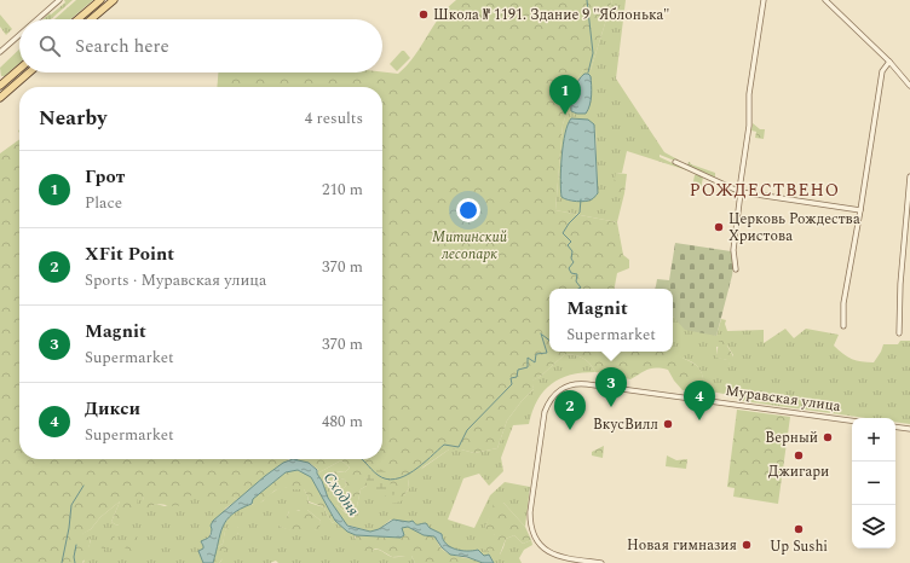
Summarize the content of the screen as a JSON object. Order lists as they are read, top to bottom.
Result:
{
  "streets": {
    "street": ["Муравская улица"]
  },
  "districts": ["РОЖДЕСТВЕНО"],
  "water": ["Сходня"],
  "parks": ["Митинский лесопарк"],
  "places": [
    "Школа № 1191. Здание 9 \"Яблонька\"",
    "Церковь Рождества Христова",
    "ВкусВилл",
    "Верный",
    "Джигари",
    "Up Sushi",
    "Новая гимназия"
  ],
  "page": {
    "search": "Search here",
    "pins": [
      "1",
      "3",
      "4",
      "2"
    ],
    "heading": ["Nearby", "4 results"],
    "list": [
      {
        "mark": "1",
        "name": "Грот",
        "note": "Place",
        "value": "210 m"
      },
      {
        "mark": "2",
        "name": "XFit Point",
        "note": "Sports · Муравская улица",
        "value": "370 m"
      },
      {
        "mark": "3",
        "name": "Magnit",
        "note": "Supermarket",
        "value": "370 m"
      },
      {
        "mark": "4",
        "name": "Дикси",
        "note": "Supermarket",
        "value": "480 m"
      }
    ],
    "popup": ["Magnit", "Supermarket"],
    "map_buttons": ["+", "−"]
  }
}
